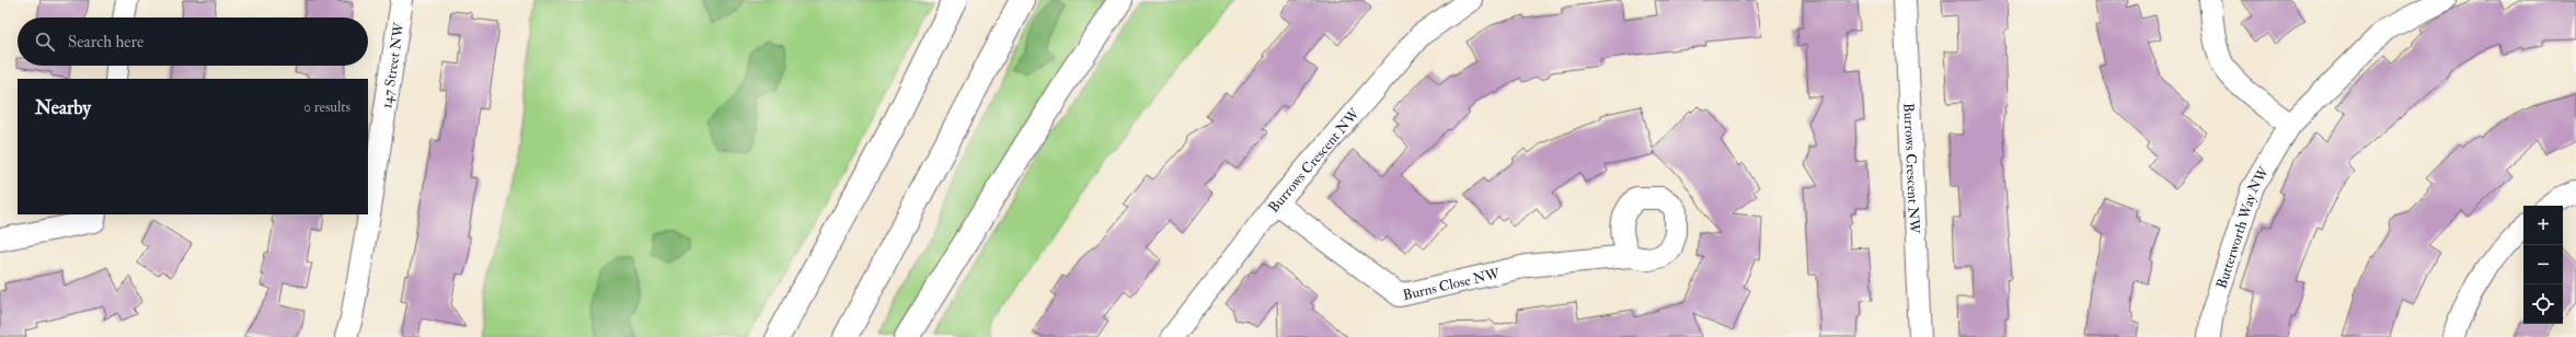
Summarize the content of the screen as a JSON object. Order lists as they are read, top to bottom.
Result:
{
  "streets": {
    "street": [
      "147 Street NW",
      "Burrows Crescent NW",
      "Butterworth Way NW",
      "Burns Close NW"
    ]
  },
  "crossings": [
    ["Burrows Crescent NW", "Burns Close NW"]
  ],
  "page": {
    "search": "Search here",
    "heading": ["Nearby", "0 results"],
    "map_buttons": ["+", "−"]
  }
}
